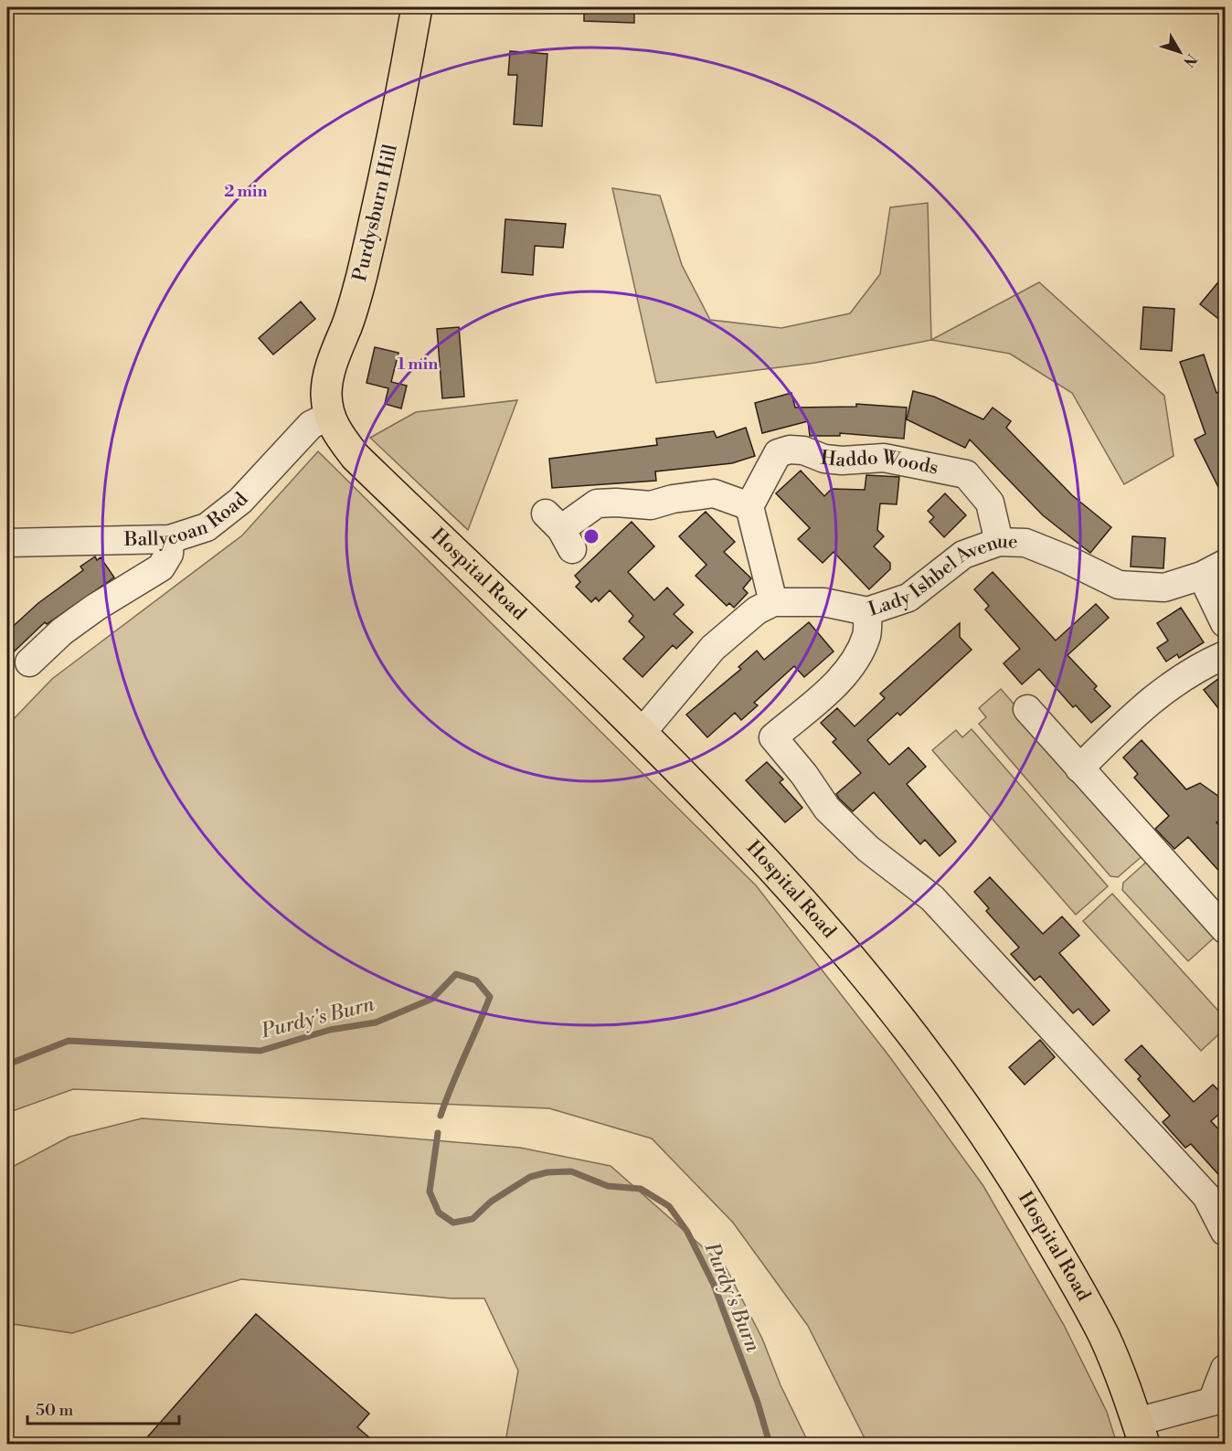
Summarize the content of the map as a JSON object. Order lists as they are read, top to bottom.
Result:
{
  "streets": {
    "main road": ["Purdysburn Hill", "Hospital Road"],
    "street": ["Haddo Woods", "Ballycoan Road", "Lady Ishbel Avenue"]
  },
  "crossings": [
    ["Purdysburn Hill", "Ballycoan Road"],
    ["Purdysburn Hill", "Hospital Road"],
    ["Haddo Woods", "Lady Ishbel Avenue"],
    ["Ballycoan Road", "Hospital Road"]
  ],
  "water": ["Purdy's Burn"],
  "scale_bar": "50 m",
  "north": "bottom right",
  "rings": ["2 min", "1 min"]
}
